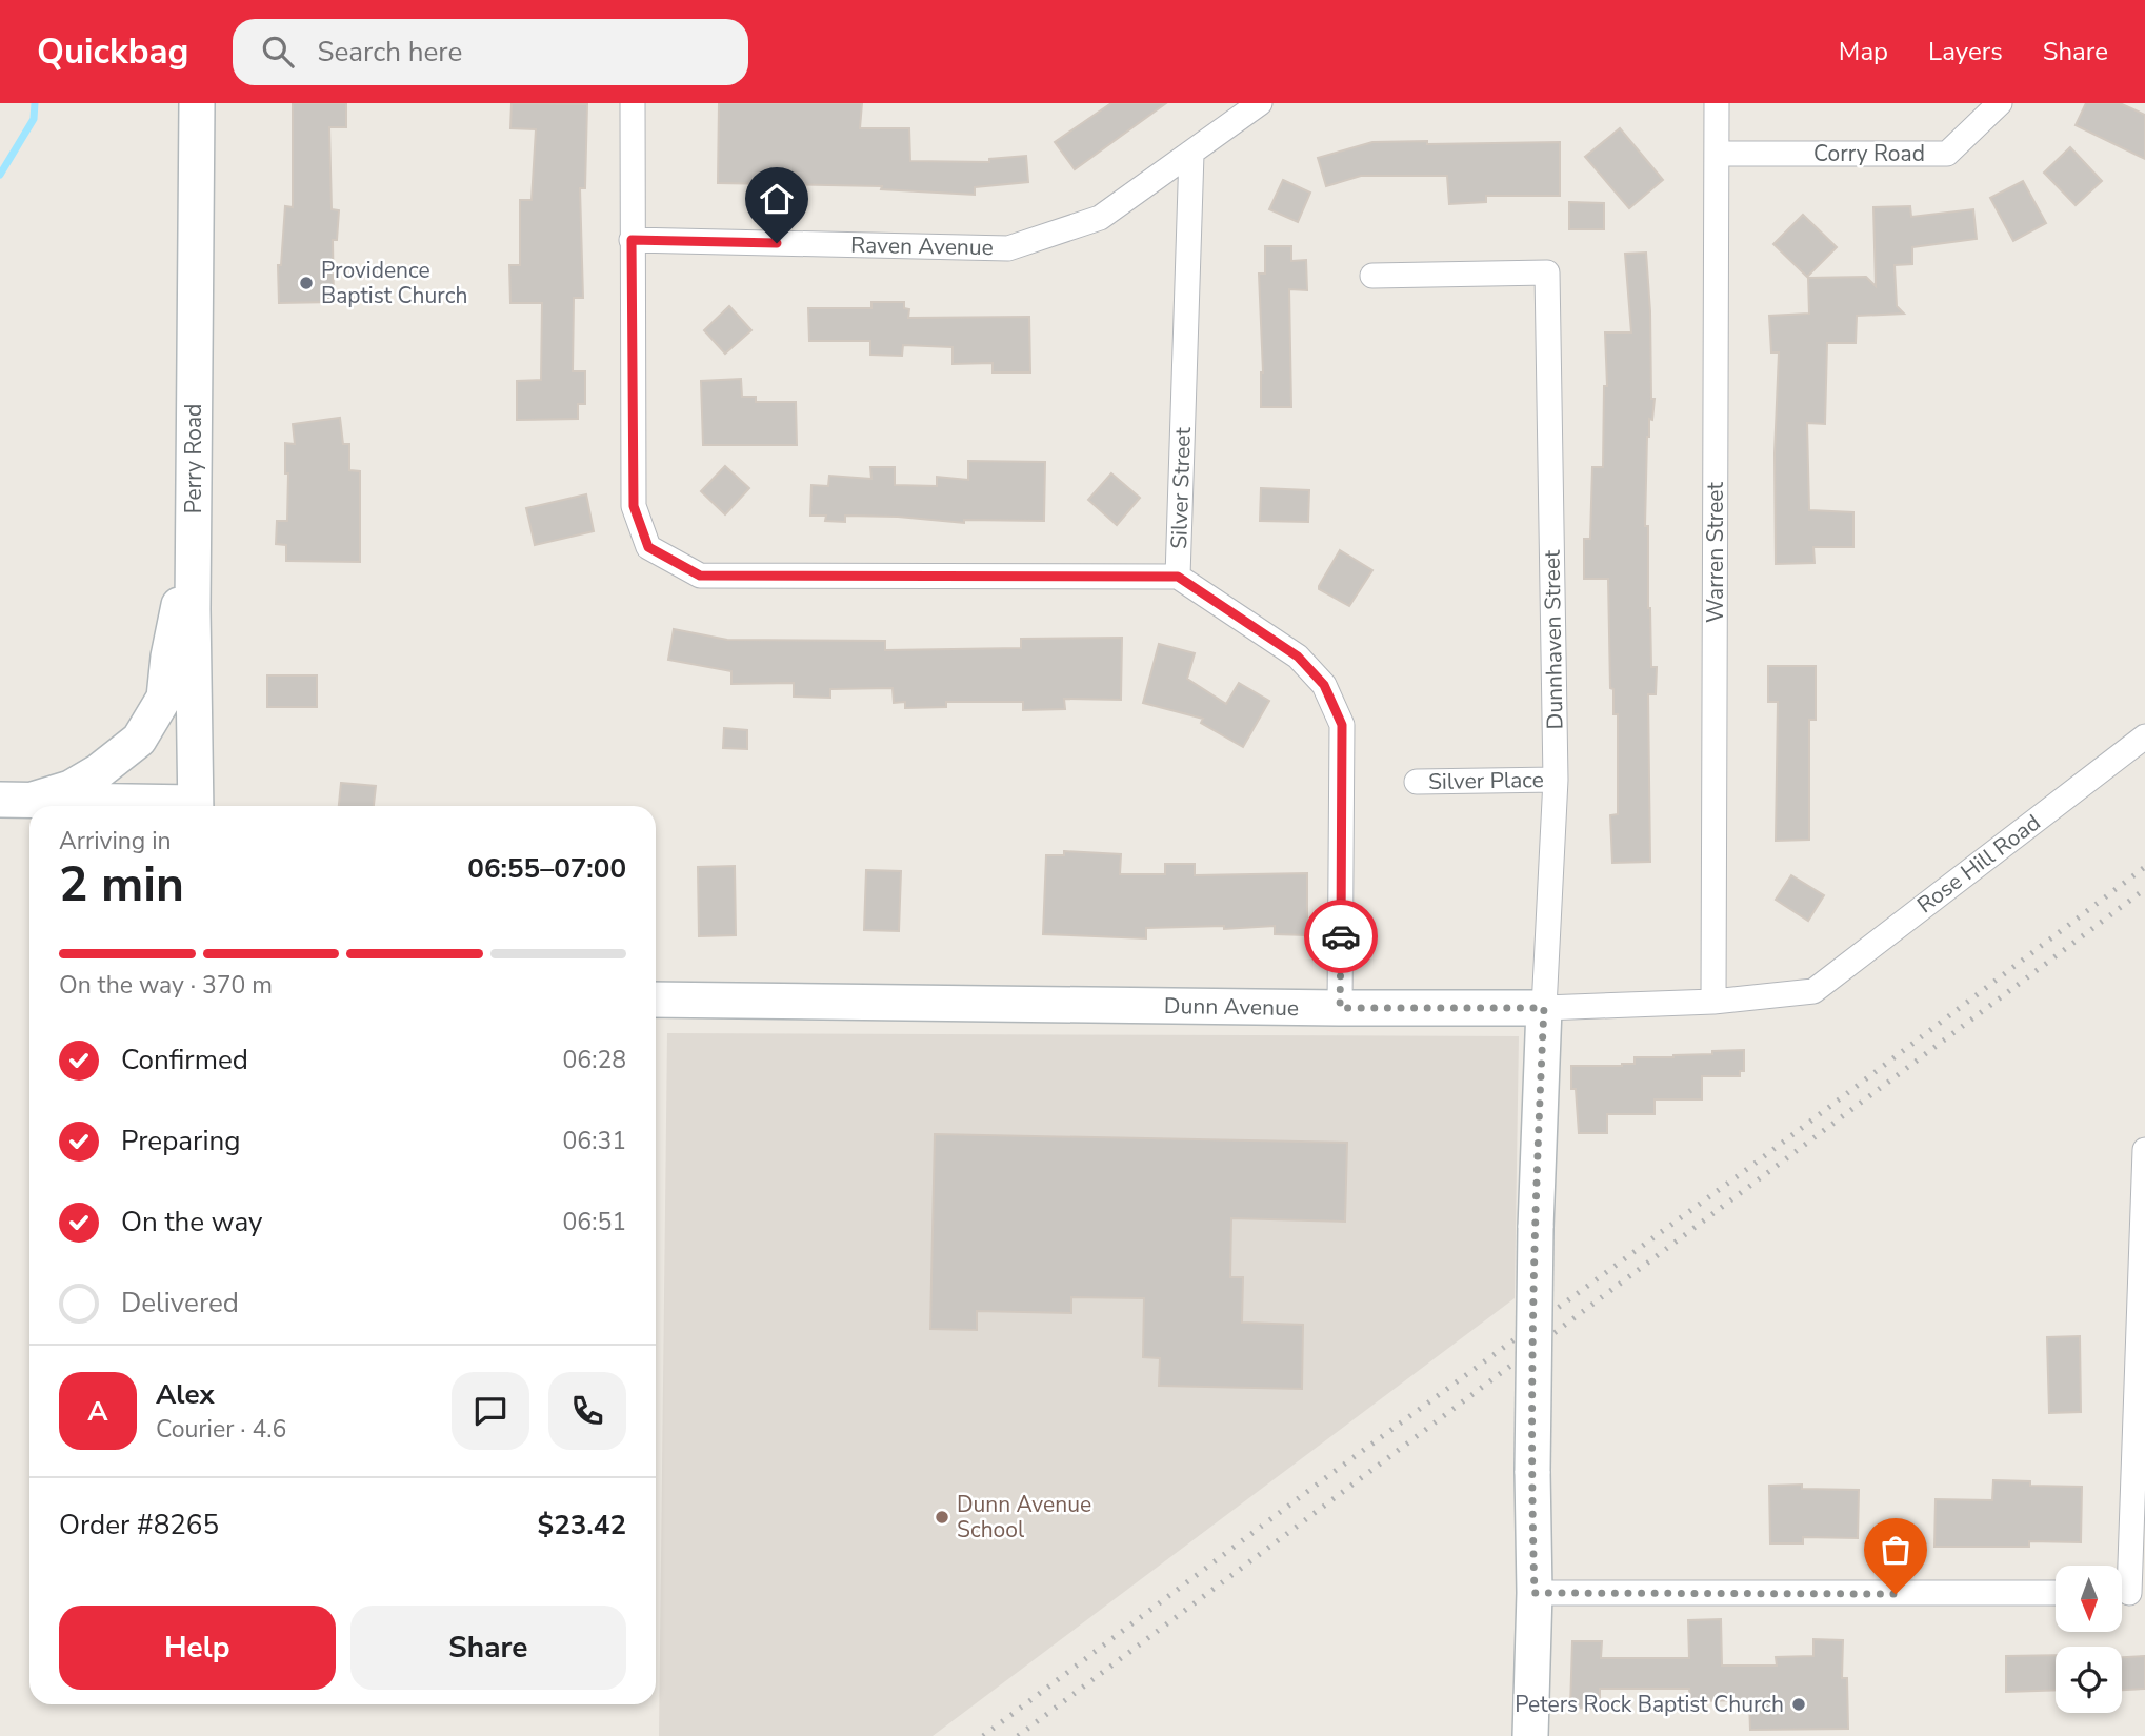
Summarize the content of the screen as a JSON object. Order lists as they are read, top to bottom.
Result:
{
  "streets": {
    "street": [
      "Corry Road",
      "Raven Avenue",
      "Perry Road",
      "Silver Street",
      "Warren Street",
      "Dunnhaven Street",
      "Silver Place",
      "Rose Hill Road",
      "Dunn Avenue"
    ]
  },
  "crossings": [
    ["Corry Road", "Warren Street"],
    ["Raven Avenue", "Silver Street"],
    ["Silver Street", "Dunn Avenue"],
    ["Warren Street", "Dunn Avenue"],
    ["Dunnhaven Street", "Silver Place"],
    ["Dunnhaven Street", "Dunn Avenue"],
    ["Rose Hill Road", "Dunn Avenue"]
  ],
  "places": ["Providence Baptist Church", "Dunn Avenue School", "Peters Rock Baptist Church"],
  "north": "bottom",
  "page": {
    "header": "Quickbag",
    "search": "Search here",
    "nav": ["Map", "Layers", "Share"],
    "heading": ["2 min", "Arriving in", "06:55–07:00"],
    "panel": [
      "Alex",
      "Courier · 4.6",
      "Order #8265",
      "$23.42"
    ],
    "bar": "On the way · 370 m",
    "list": [
      ["Confirmed", "06:28"],
      ["Preparing", "06:31"],
      ["On the way", "06:51"],
      "Delivered"
    ],
    "round": "A",
    "buttons": ["Help", "Share"]
  }
}
